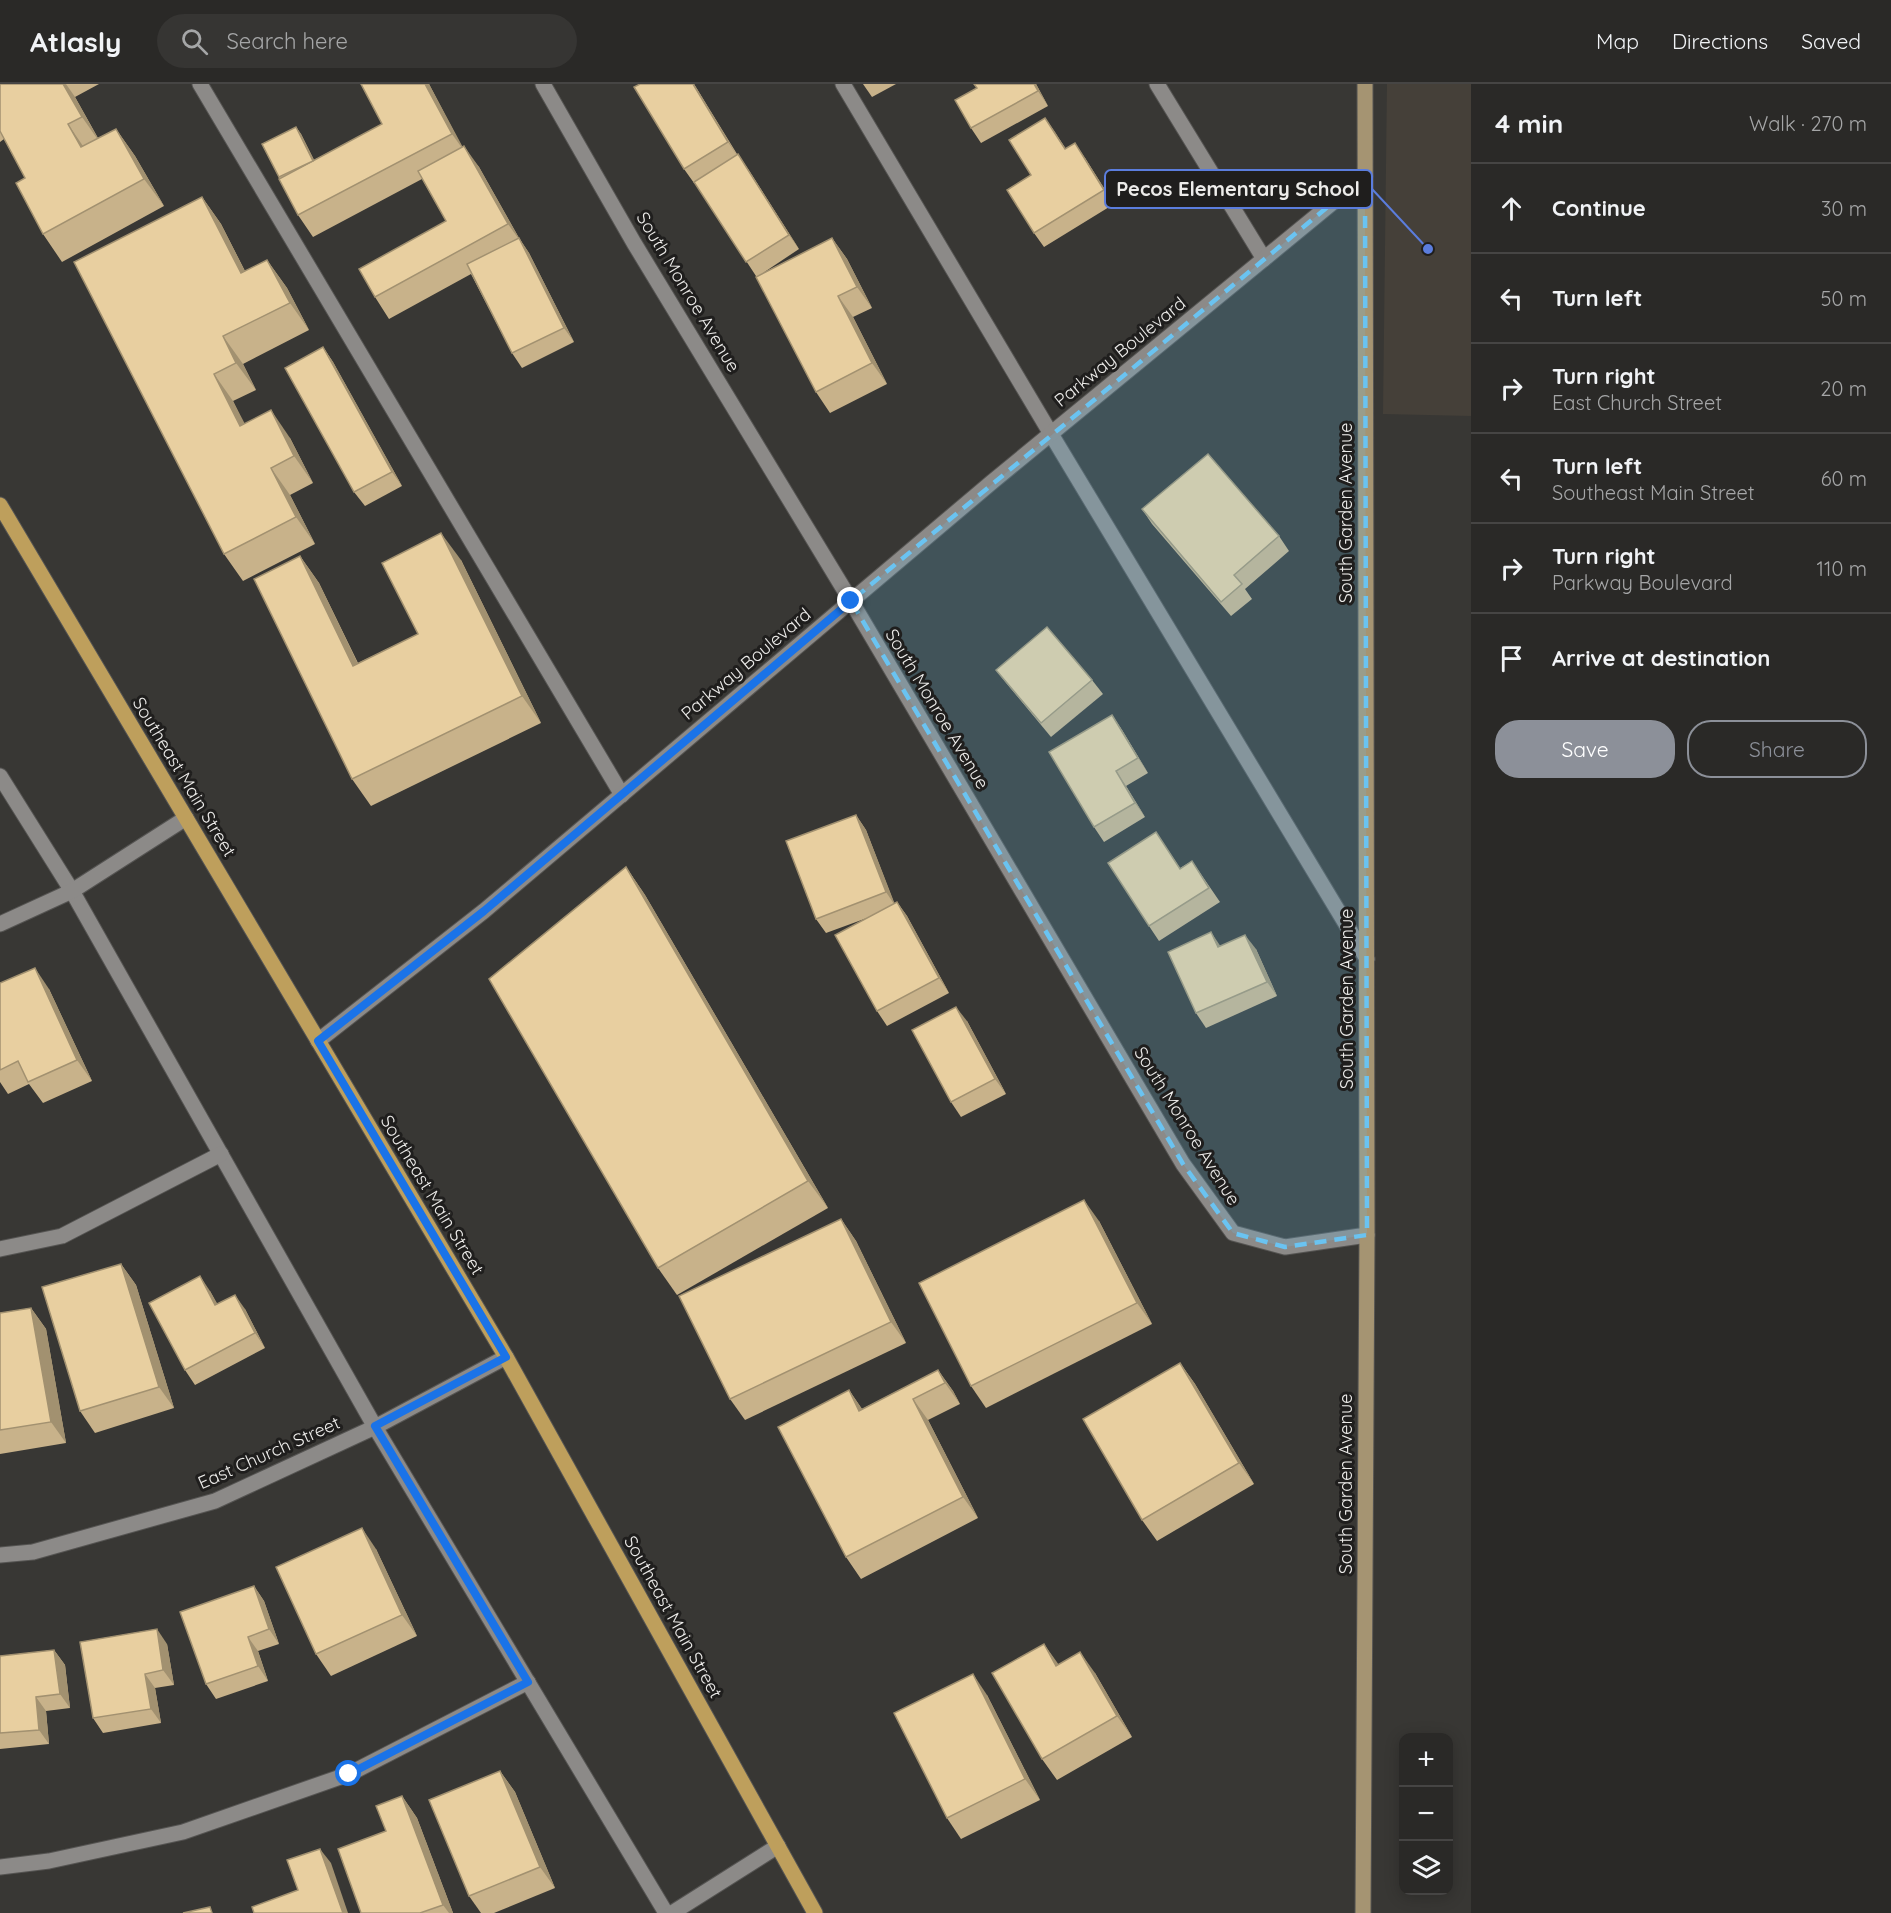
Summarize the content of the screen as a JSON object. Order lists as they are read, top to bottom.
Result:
{
  "streets": {
    "main road": ["Southeast Main Street"],
    "street": [
      "South Monroe Avenue",
      "Parkway Boulevard",
      "South Garden Avenue",
      "East Church Street"
    ]
  },
  "crossings": [
    ["South Monroe Avenue", "Parkway Boulevard"],
    ["South Monroe Avenue", "South Garden Avenue"],
    ["Parkway Boulevard", "South Garden Avenue"],
    ["Parkway Boulevard", "Southeast Main Street"],
    ["Southeast Main Street", "East Church Street"]
  ],
  "places": ["Pecos Elementary School"],
  "page": {
    "header": "Atlasly",
    "search": "Search here",
    "nav": ["Map", "Directions", "Saved"],
    "heading": ["4 min", "Walk · 270 m"],
    "list": [
      ["Continue", "30 m"],
      ["Turn left", "50 m"],
      ["Turn right", "East Church Street", "20 m"],
      ["Turn left", "Southeast Main Street", "60 m"],
      ["Turn right", "Parkway Boulevard", "110 m"],
      "Arrive at destination"
    ],
    "buttons": ["Save", "Share"],
    "map_buttons": ["+", "−"]
  }
}
